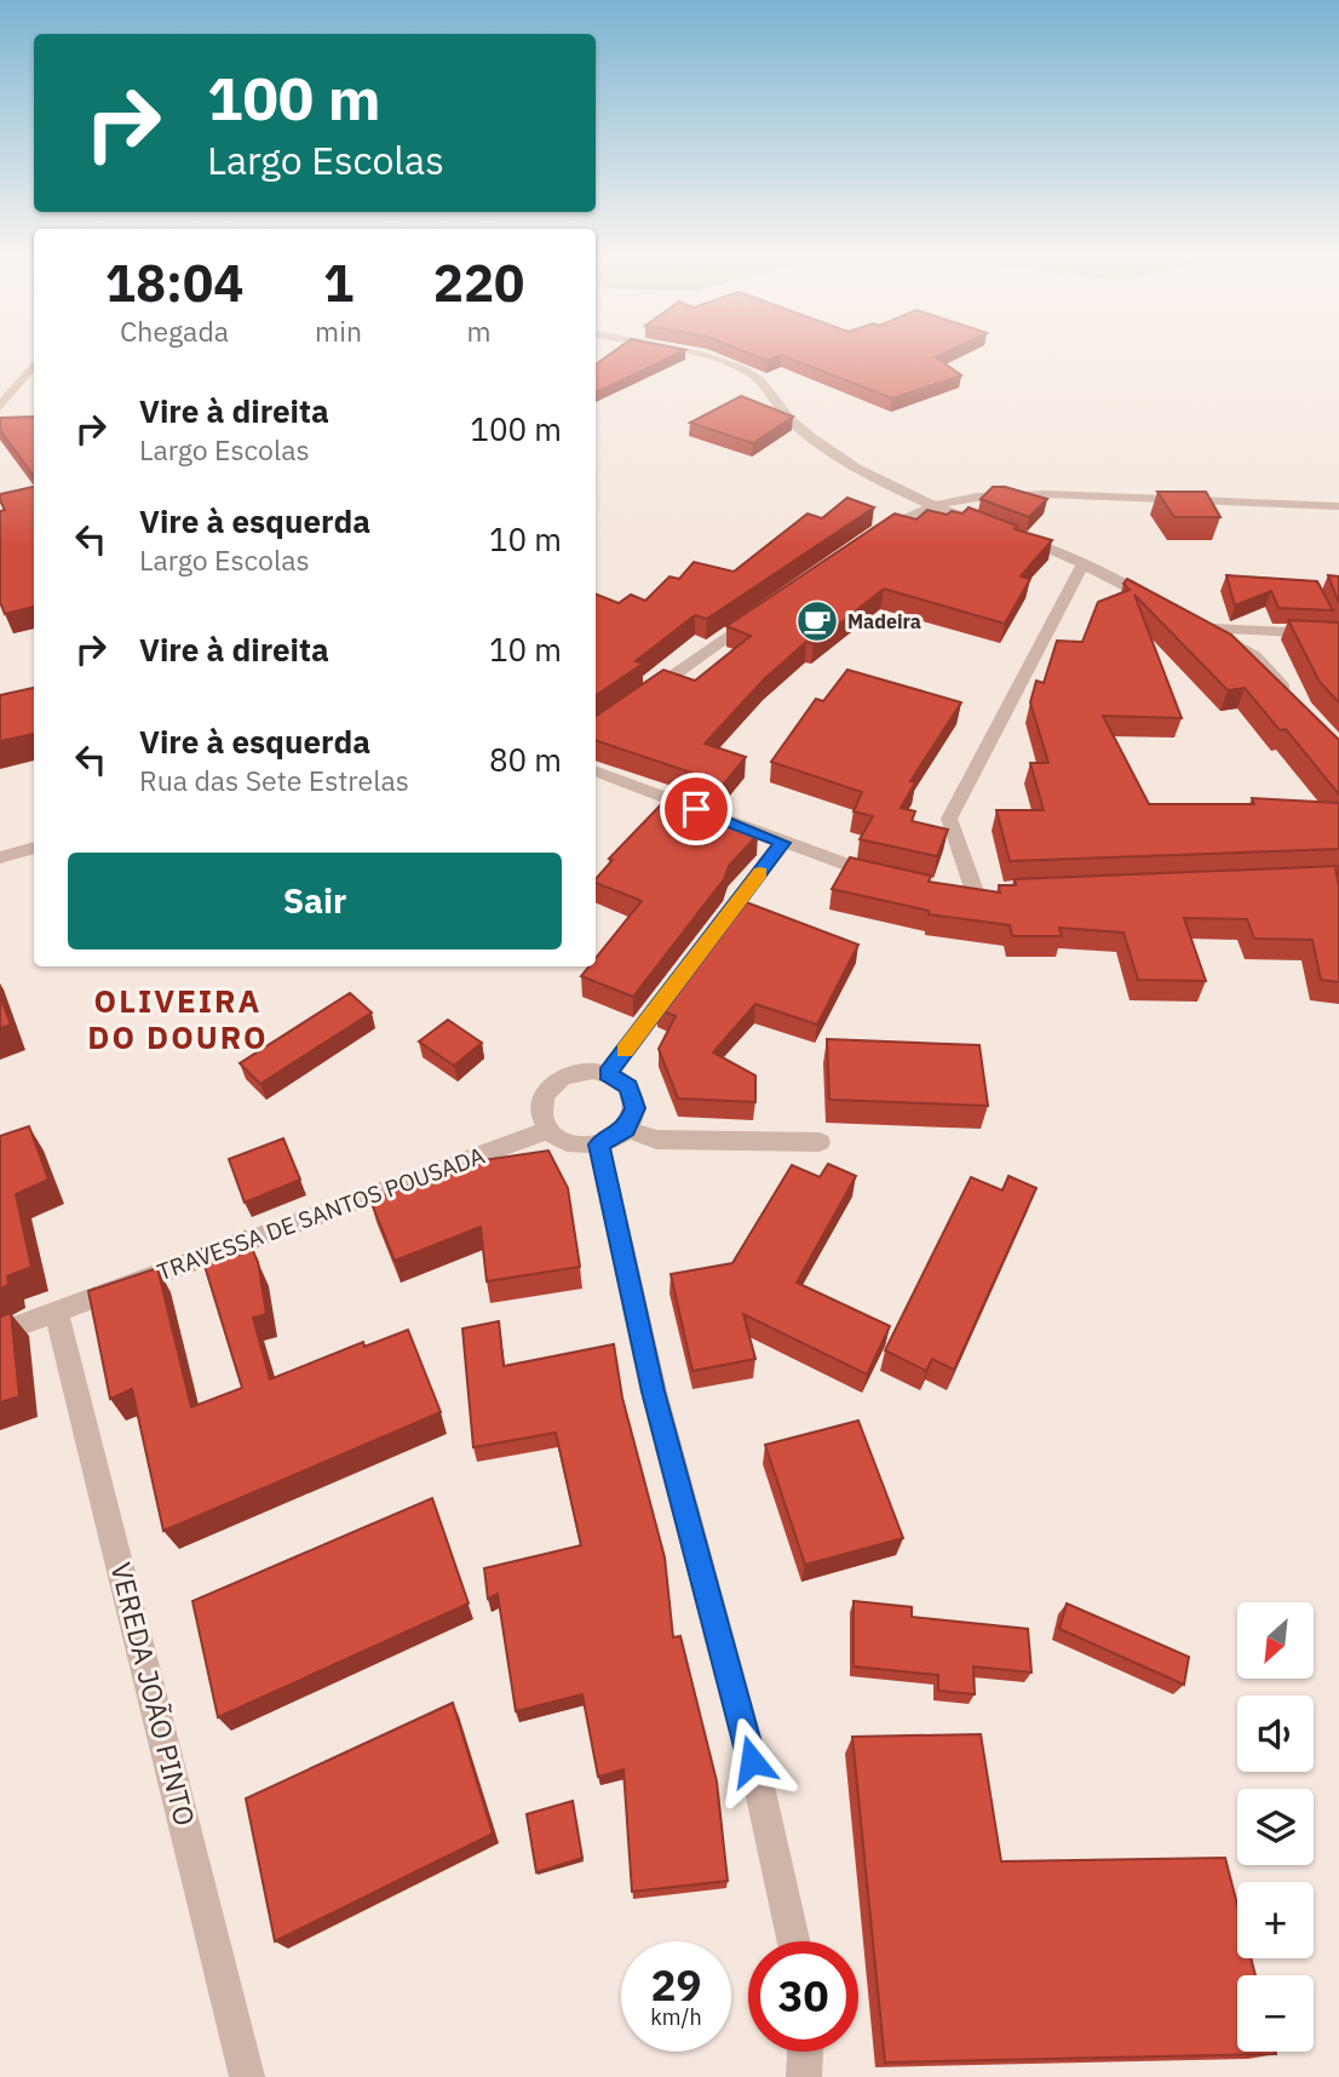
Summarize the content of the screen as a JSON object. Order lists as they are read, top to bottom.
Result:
{
  "streets": {
    "street": ["TRAVESSA DE SANTOS POUSADA", "VEREDA JOÃO PINTO"]
  },
  "crossings": [
    ["TRAVESSA DE SANTOS POUSADA", "VEREDA JOÃO PINTO"]
  ],
  "districts": ["OLIVEIRA DO DOURO"],
  "places": {
    "cafe": ["Madeira"]
  },
  "north": "bottom left",
  "page": {
    "turn": ["100 m", "Largo Escolas"],
    "eta": [
      "18:04",
      "Chegada",
      "1",
      "min",
      "220",
      "m"
    ],
    "list": [
      {
        "name": "Vire à direita",
        "note": "Largo Escolas",
        "value": "100 m"
      },
      {
        "name": "Vire à esquerda",
        "note": "Largo Escolas",
        "value": "10 m"
      },
      {
        "name": "Vire à direita",
        "value": "10 m"
      },
      {
        "name": "Vire à esquerda",
        "note": "Rua das Sete Estrelas",
        "value": "80 m"
      }
    ],
    "buttons": "Sair",
    "map_buttons": ["+", "−"],
    "speed": "29 km/h",
    "limit": "30"
  }
}
